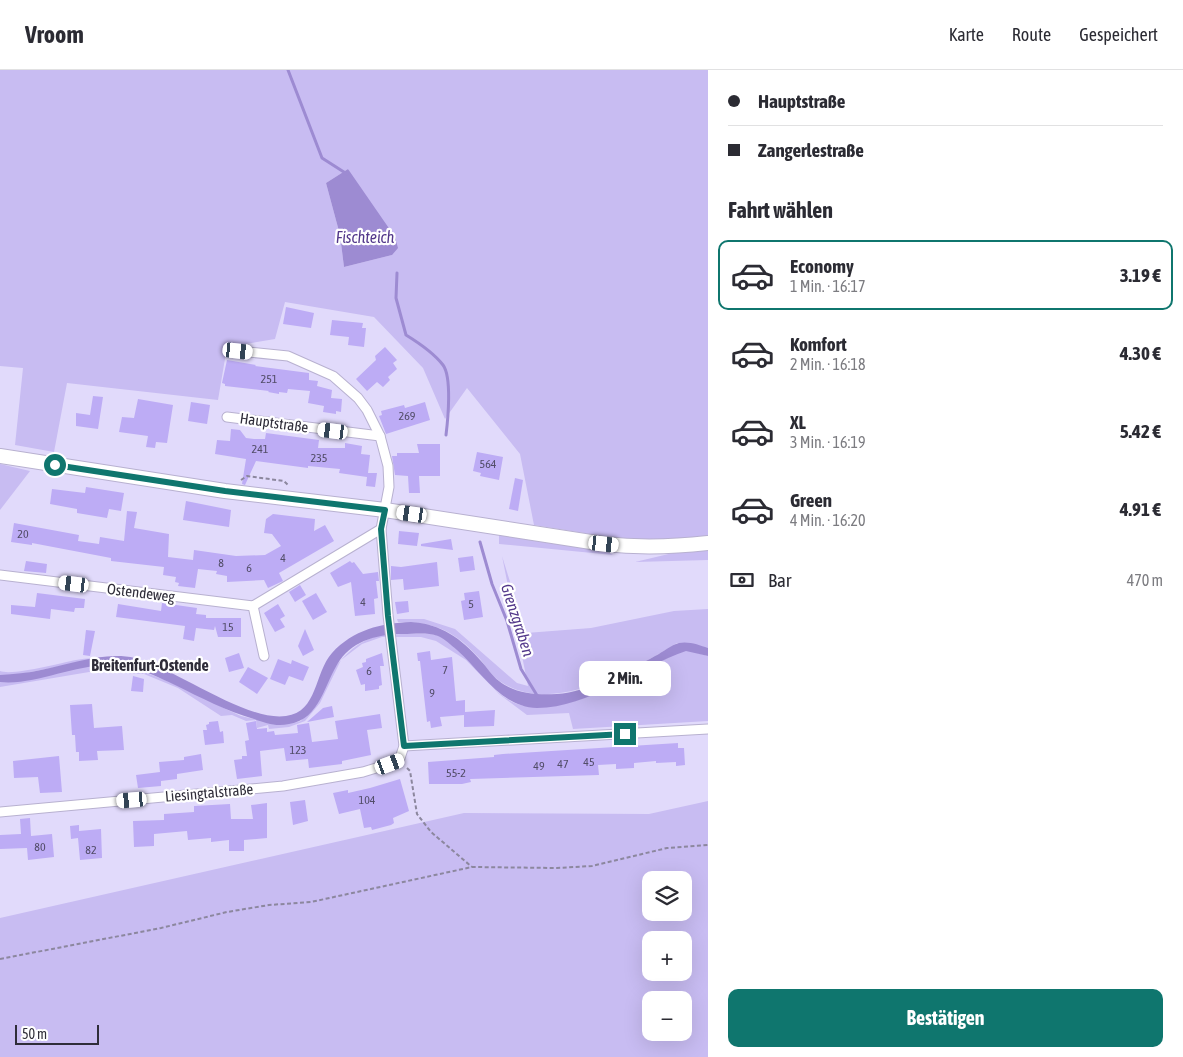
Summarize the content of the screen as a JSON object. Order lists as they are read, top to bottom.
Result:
{
  "streets": {
    "street": ["Hauptstraße", "Ostendeweg", "Liesingtalstraße"]
  },
  "districts": ["Breitenfurt-Ostende"],
  "water": ["Fischteich", "Grenzgraben"],
  "house_numbers": [
    "251",
    "269",
    "241",
    "235",
    "564",
    "20",
    "4",
    "8",
    "6",
    "4",
    "5",
    "15",
    "7",
    "6",
    "9",
    "123",
    "45",
    "47",
    "49",
    "55-2",
    "104",
    "80",
    "82"
  ],
  "scale_bar": "50 m",
  "page": {
    "header": "Vroom",
    "nav": ["Karte", "Route", "Gespeichert"],
    "banner": ["Hauptstraße", "Zangerlestraße"],
    "heading": "Fahrt wählen",
    "list": [
      {
        "name": "Economy",
        "note": "1 Min. · 16:17",
        "value": "3.19 €"
      },
      {
        "name": "Komfort",
        "note": "2 Min. · 16:18",
        "value": "4.30 €"
      },
      {
        "name": "XL",
        "note": "3 Min. · 16:19",
        "value": "5.42 €"
      },
      {
        "name": "Green",
        "note": "4 Min. · 16:20",
        "value": "4.91 €"
      }
    ],
    "pay": ["Bar", "470 m"],
    "bubble": "2 Min.",
    "map_buttons": ["+", "−"],
    "buttons": "Bestätigen",
    "scale": "50 m"
  }
}
